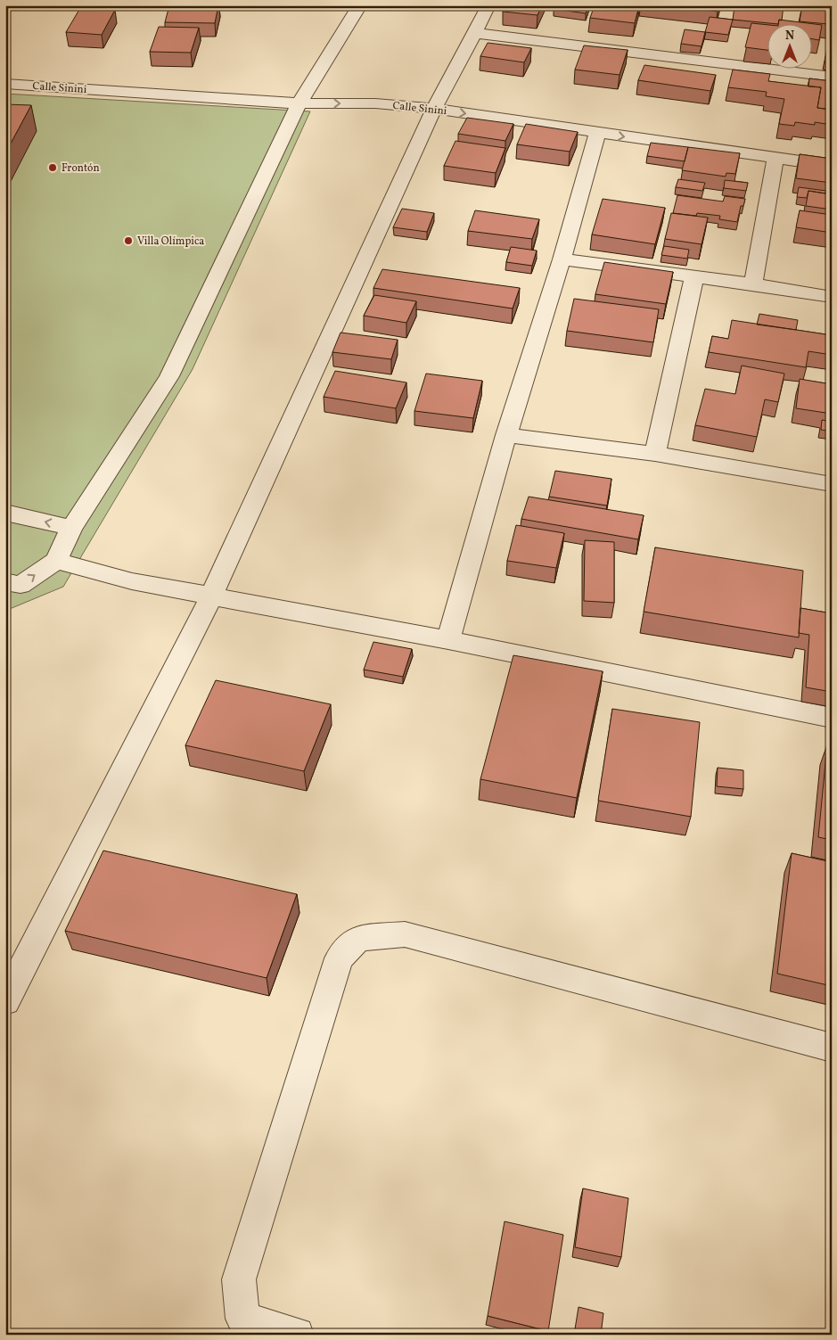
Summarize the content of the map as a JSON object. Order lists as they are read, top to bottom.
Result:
{
  "streets": {
    "street": ["Calle Sinini"]
  },
  "places": ["Frontón", "Villa Olímpica"],
  "north": "top"
}
